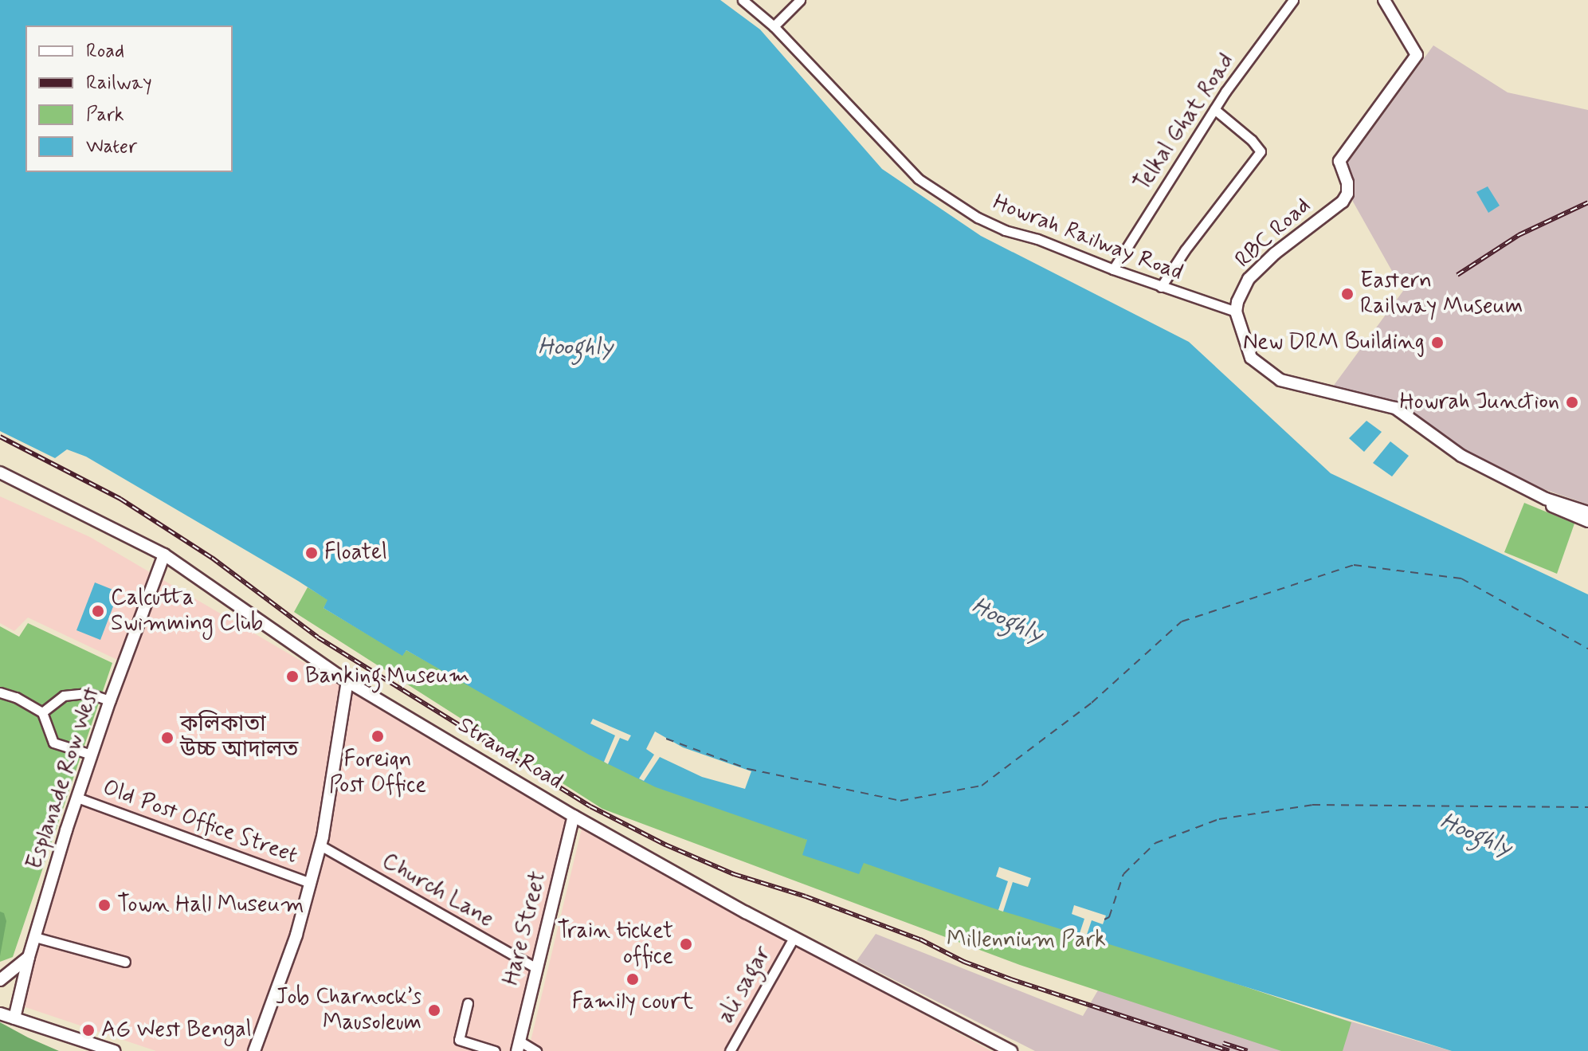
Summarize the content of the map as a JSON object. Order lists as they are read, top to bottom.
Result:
{
  "streets": {
    "main road": [
      "RBC Road",
      "Strand Road",
      "Esplanade Row West",
      "Hare Street"
    ],
    "street": [
      "Telkal Ghat Road",
      "Howrah Railway Road",
      "Old Post Office Street",
      "Church Lane",
      "ali sagar"
    ]
  },
  "crossings": [
    ["Telkal Ghat Road", "Howrah Railway Road"],
    ["RBC Road", "Howrah Railway Road"],
    ["Strand Road", "Esplanade Row West"],
    ["Strand Road", "Hare Street"],
    ["Strand Road", "ali sagar"],
    ["Esplanade Row West", "Old Post Office Street"],
    ["Church Lane", "Hare Street"]
  ],
  "water": ["Hooghly"],
  "parks": ["Millennium Park"],
  "places": [
    "Eastern Railway Museum",
    "New DRM Building",
    "Howrah Junction",
    "Floatel",
    "Calcutta Swimming Club",
    "Banking Museum",
    "Foreign Post Office",
    "কলিকাতা উচ্চ আদালত",
    "Town Hall Museum",
    "Train ticket office",
    "Family court",
    "Job Charnock’s Mausoleum",
    "AG West Bengal"
  ],
  "legend": [
    "Road",
    "Railway",
    "Park",
    "Water"
  ]
}
